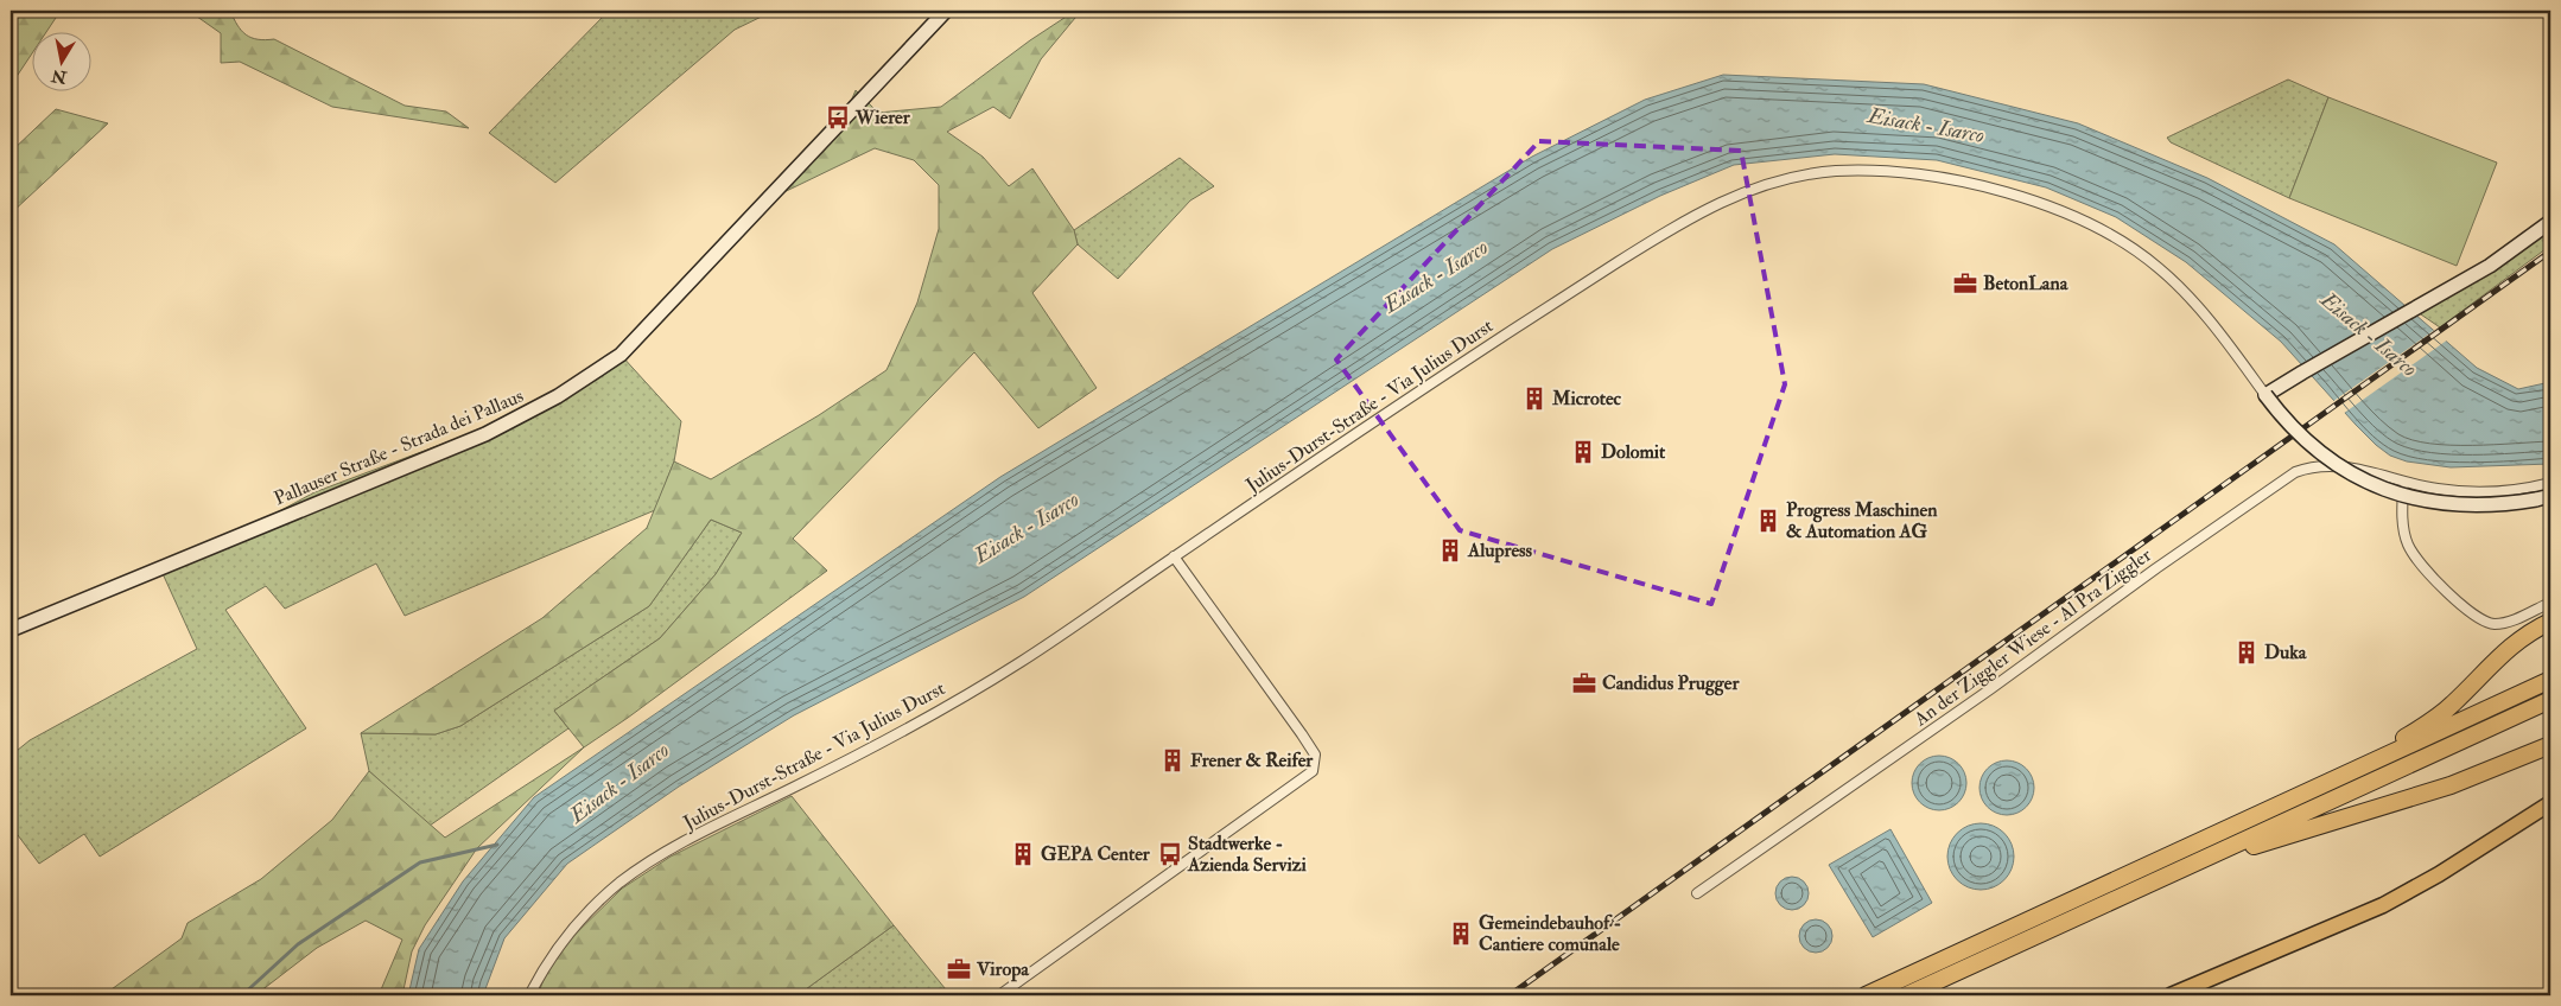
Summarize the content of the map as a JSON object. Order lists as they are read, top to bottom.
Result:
{
  "streets": {
    "street": ["Julius-Durst-Straße - Via Julius Durst", "Pallauser Straße - Strada dei Pallaus", "An der Ziggler Wiese - Al Pra Ziggler"]
  },
  "water": ["Eisack - Isarco"],
  "places": {
    "bus stop": ["Wierer", "Stadtwerke - Azienda Servizi"],
    "office": ["BetonLana", "Candidus Prugger", "Viropa"],
    "building": [
      "Microtec",
      "Dolomit",
      "Progress Maschinen & Automation AG",
      "Alupress",
      "Duka",
      "Frener & Reifer",
      "GEPA Center",
      "Gemeindebauhof - Cantiere comunale"
    ]
  },
  "north": "bottom"
}
